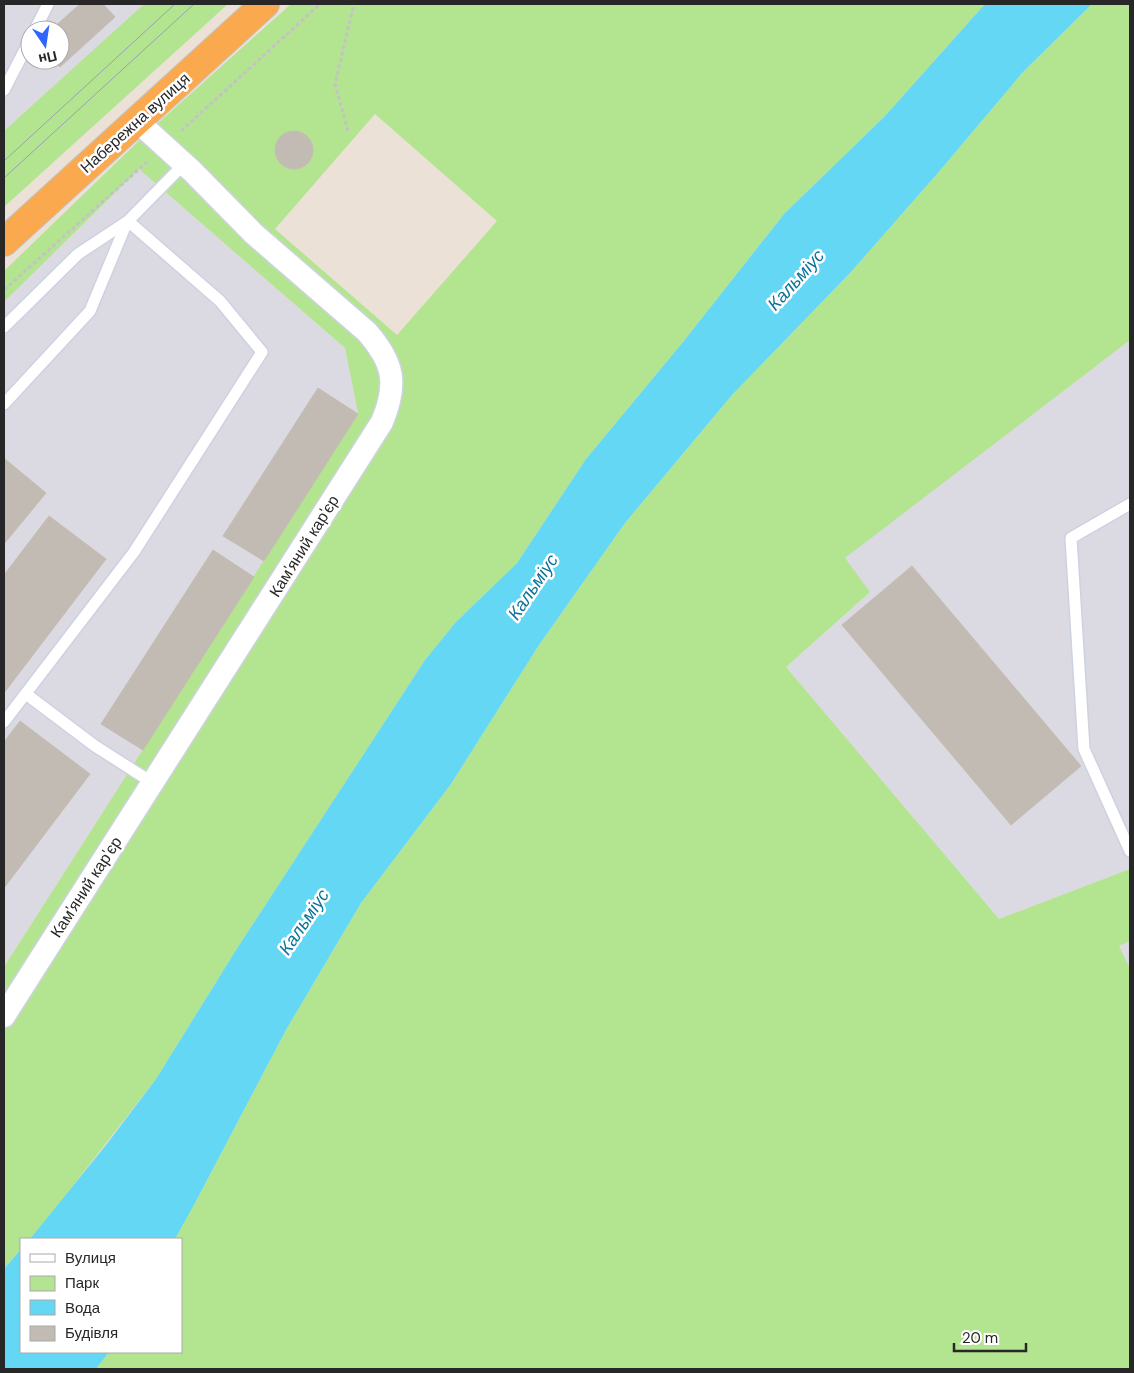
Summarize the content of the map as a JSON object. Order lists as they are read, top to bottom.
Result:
{
  "streets": {
    "highway": ["Набережна вулиця"],
    "street": ["Кам'яний кар'єр"]
  },
  "crossings": [
    ["Набережна вулиця", "Кам'яний кар'єр"]
  ],
  "water": ["Кальміус"],
  "legend": [
    "Вулиця",
    "Парк",
    "Вода",
    "Будівля"
  ],
  "scale_bar": "20 m",
  "north": "bottom"
}
